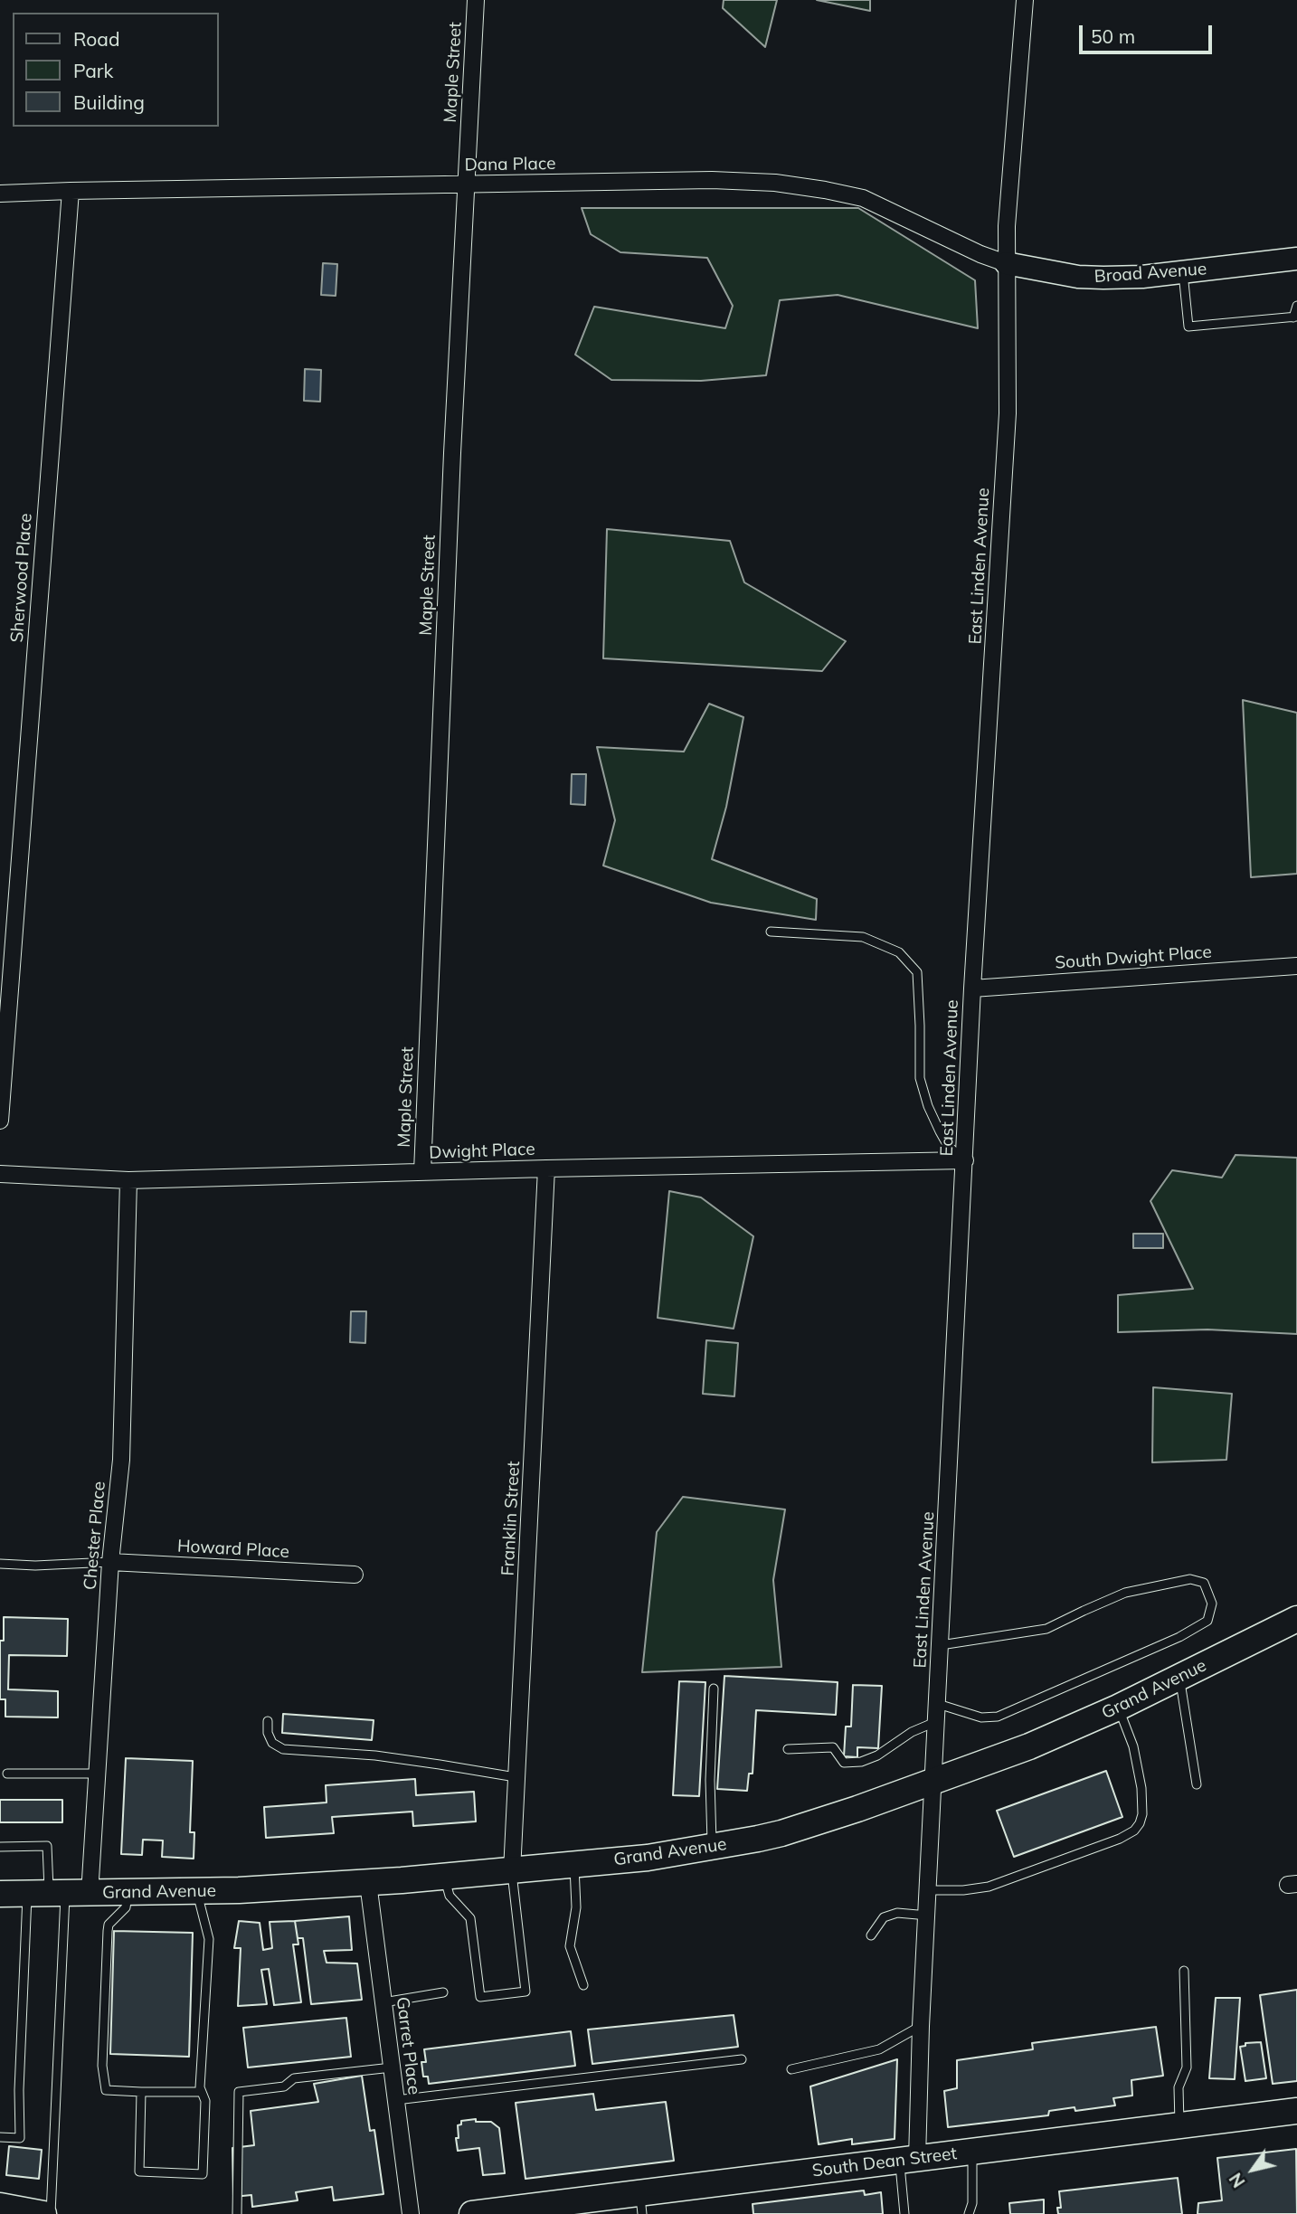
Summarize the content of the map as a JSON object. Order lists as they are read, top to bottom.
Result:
{
  "streets": {
    "main road": ["Grand Avenue", "South Dean Street"],
    "street": [
      "Maple Street",
      "Dana Place",
      "Broad Avenue",
      "East Linden Avenue",
      "Sherwood Place",
      "South Dwight Place",
      "Dwight Place",
      "Franklin Street",
      "Chester Place",
      "Howard Place",
      "Garret Place"
    ]
  },
  "crossings": [
    ["Maple Street", "Dana Place"],
    ["Maple Street", "Dwight Place"],
    ["Dana Place", "Broad Avenue"],
    ["Dana Place", "East Linden Avenue"],
    ["Dana Place", "Sherwood Place"],
    ["Broad Avenue", "East Linden Avenue"],
    ["East Linden Avenue", "South Dwight Place"],
    ["East Linden Avenue", "Dwight Place"],
    ["East Linden Avenue", "Grand Avenue"],
    ["East Linden Avenue", "South Dean Street"],
    ["Dwight Place", "Franklin Street"],
    ["Dwight Place", "Chester Place"],
    ["Franklin Street", "Grand Avenue"],
    ["Chester Place", "Howard Place"],
    ["Chester Place", "Grand Avenue"],
    ["Grand Avenue", "Garret Place"]
  ],
  "legend": ["Road", "Park", "Building"],
  "scale_bar": "50 m",
  "north": "bottom left"
}
